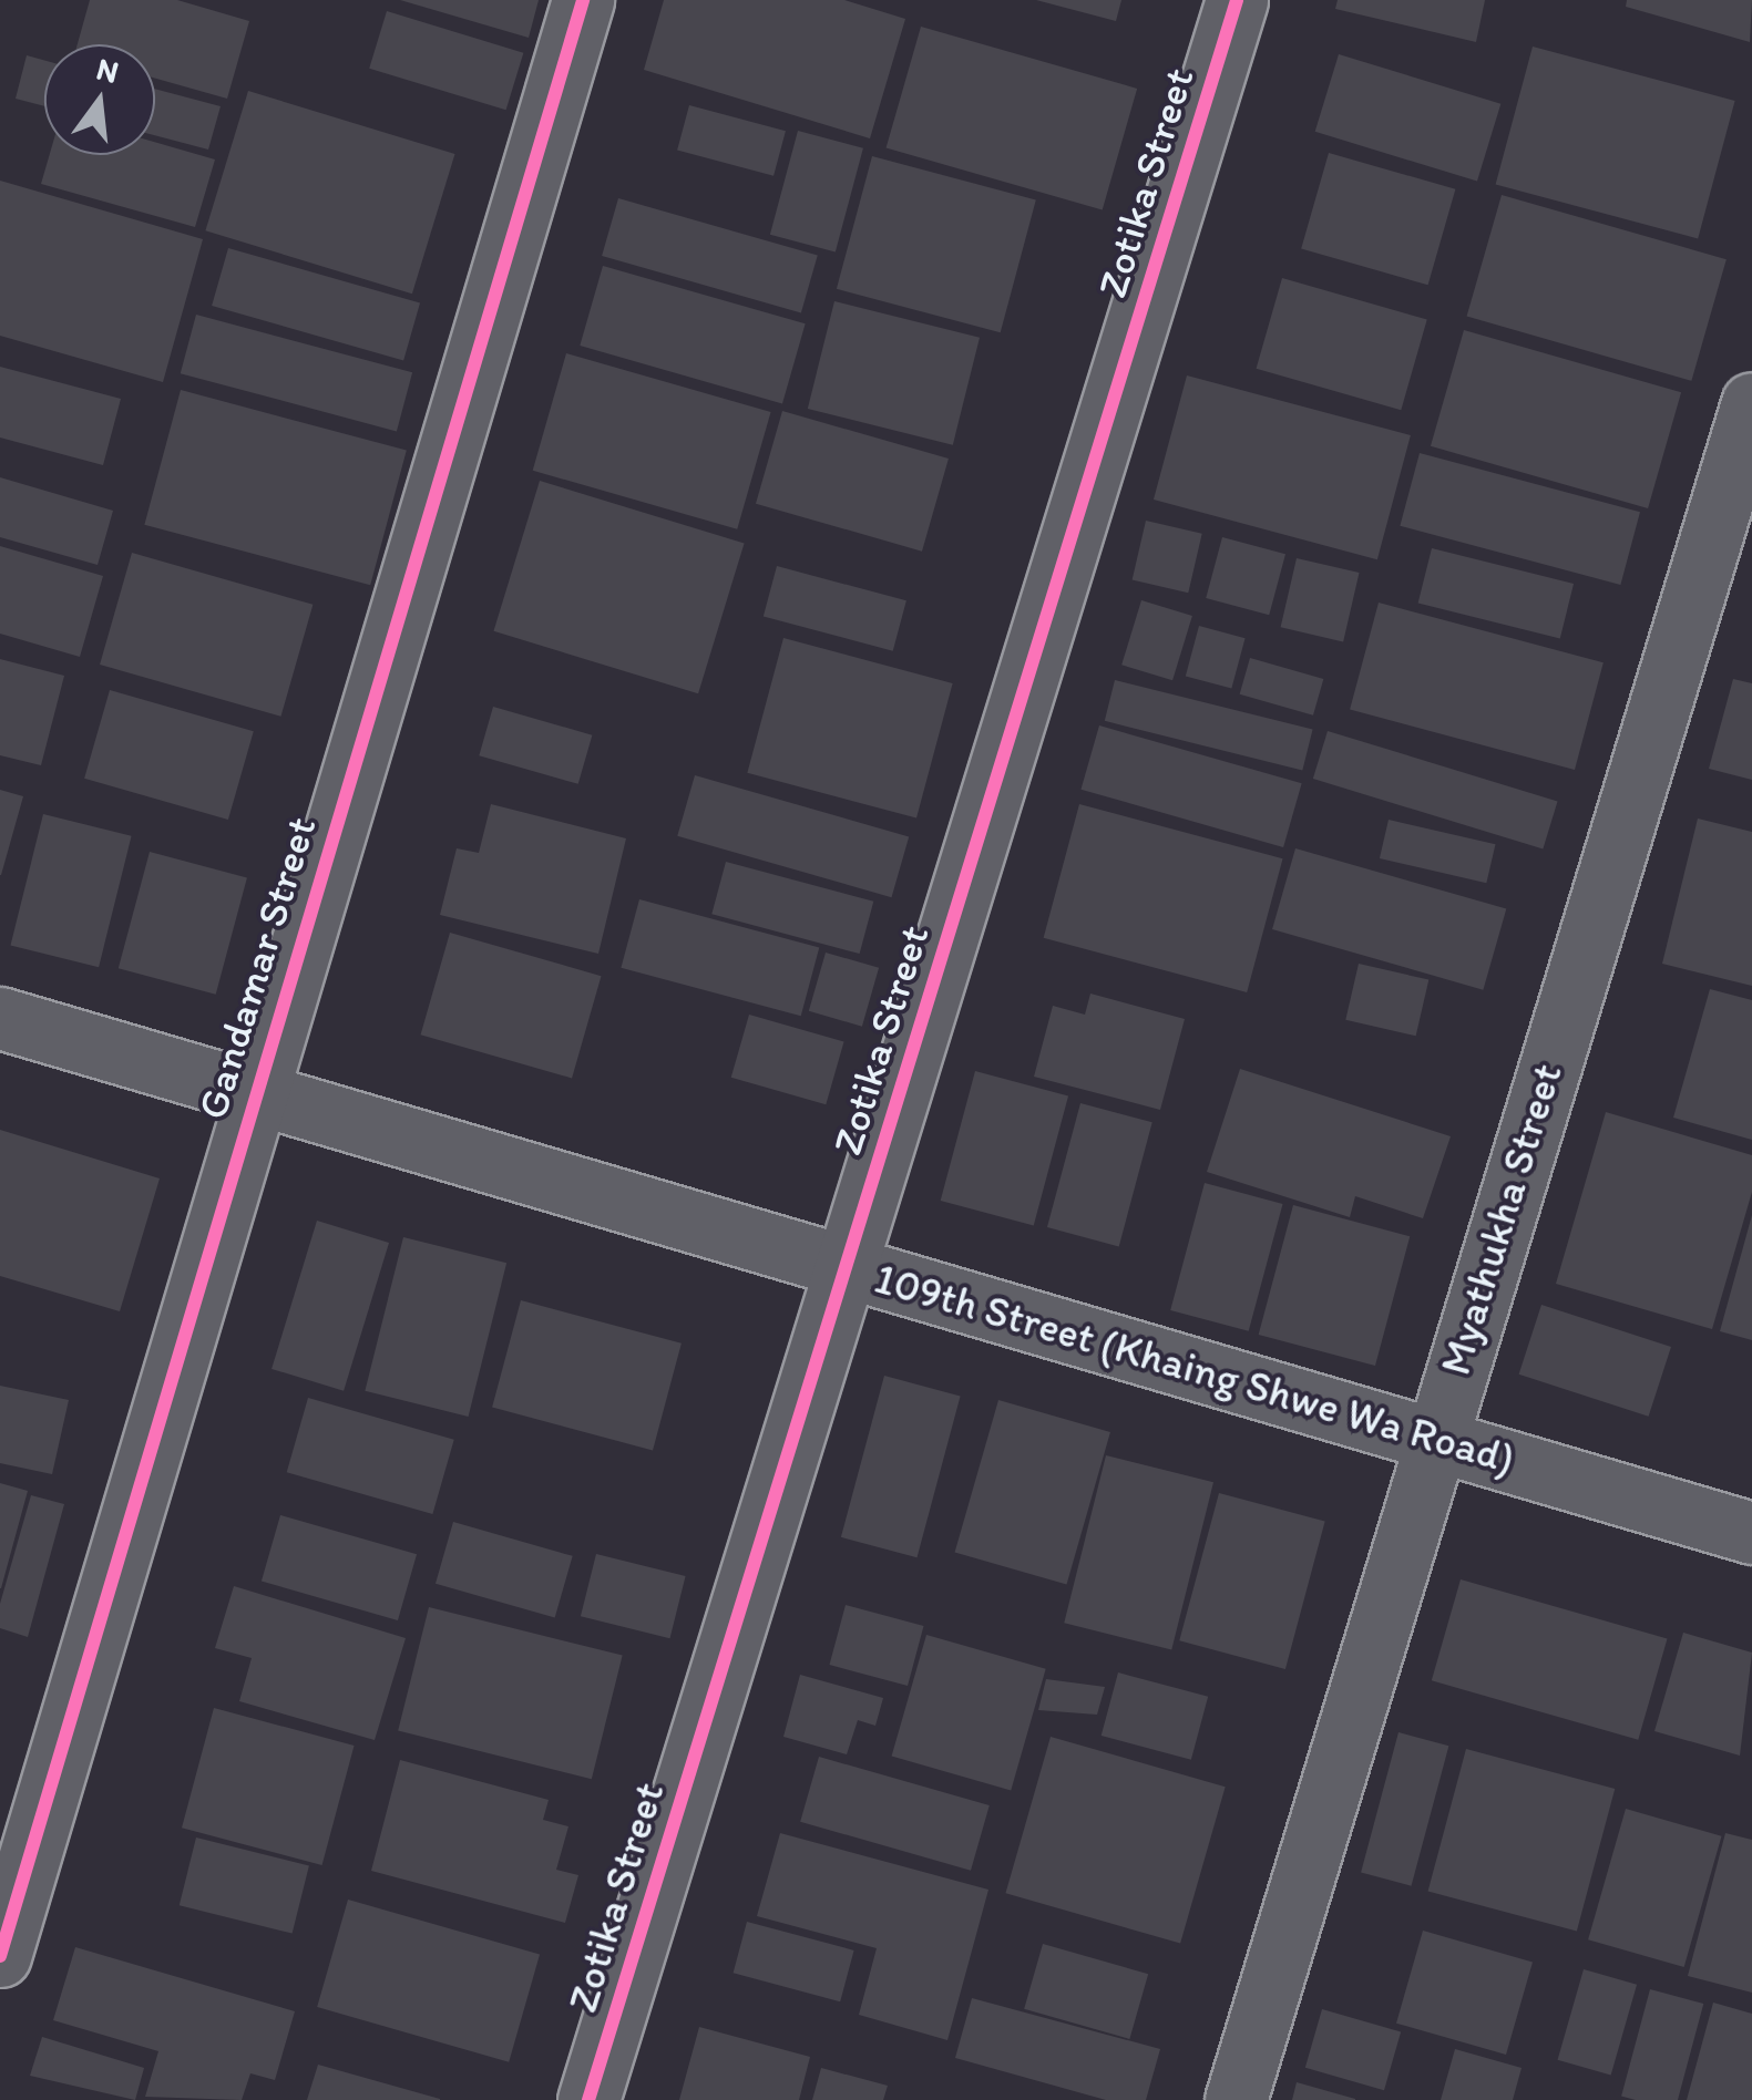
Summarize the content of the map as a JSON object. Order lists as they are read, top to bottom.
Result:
{
  "streets": {
    "street": [
      "Zotika Street",
      "Gandamar Street",
      "Myathukha Street",
      "109th Street (Khaing Shwe Wa Road)"
    ]
  },
  "crossings": [
    ["Zotika Street", "109th Street (Khaing Shwe Wa Road)"],
    ["Gandamar Street", "109th Street (Khaing Shwe Wa Road)"],
    ["Myathukha Street", "109th Street (Khaing Shwe Wa Road)"]
  ],
  "north": "top"
}
